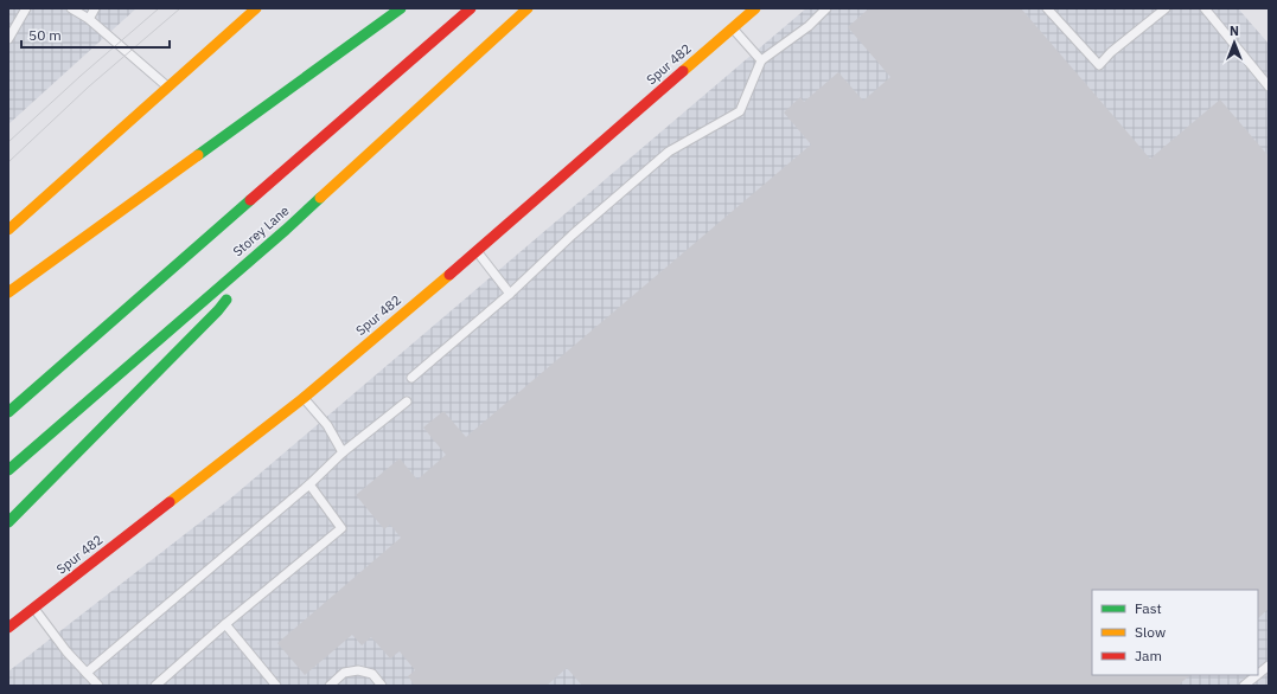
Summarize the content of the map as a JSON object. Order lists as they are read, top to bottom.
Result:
{
  "streets": {
    "main road": ["Spur 482", "Storey Lane"]
  },
  "legend": ["Fast", "Slow", "Jam"],
  "scale_bar": "50 m",
  "north": "top"
}
